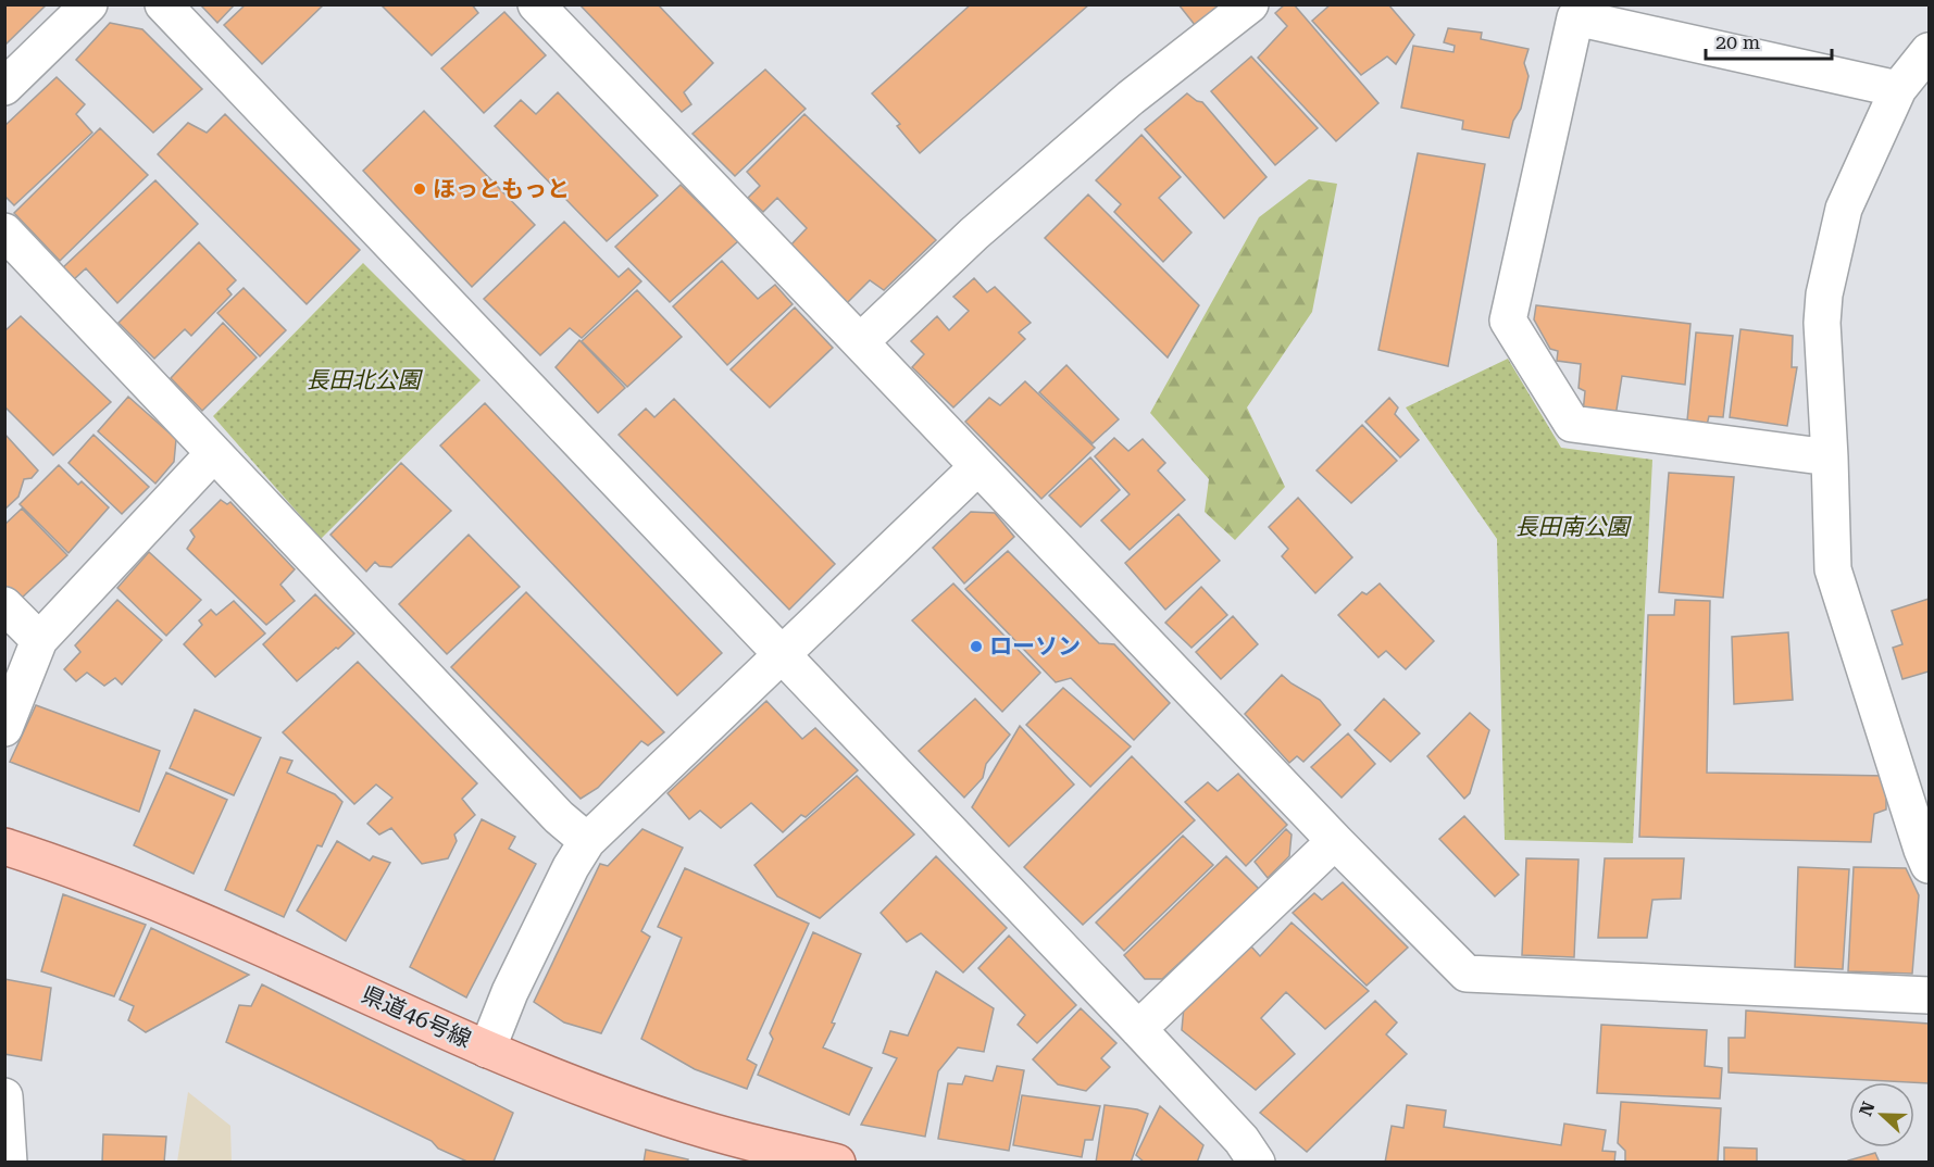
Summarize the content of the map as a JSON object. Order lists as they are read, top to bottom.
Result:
{
  "streets": {
    "main road": ["県道46号線"]
  },
  "parks": ["長田北公園", "長田南公園"],
  "places": ["ほっともっと", "ローソン"],
  "scale_bar": "20 m",
  "north": "left"
}
